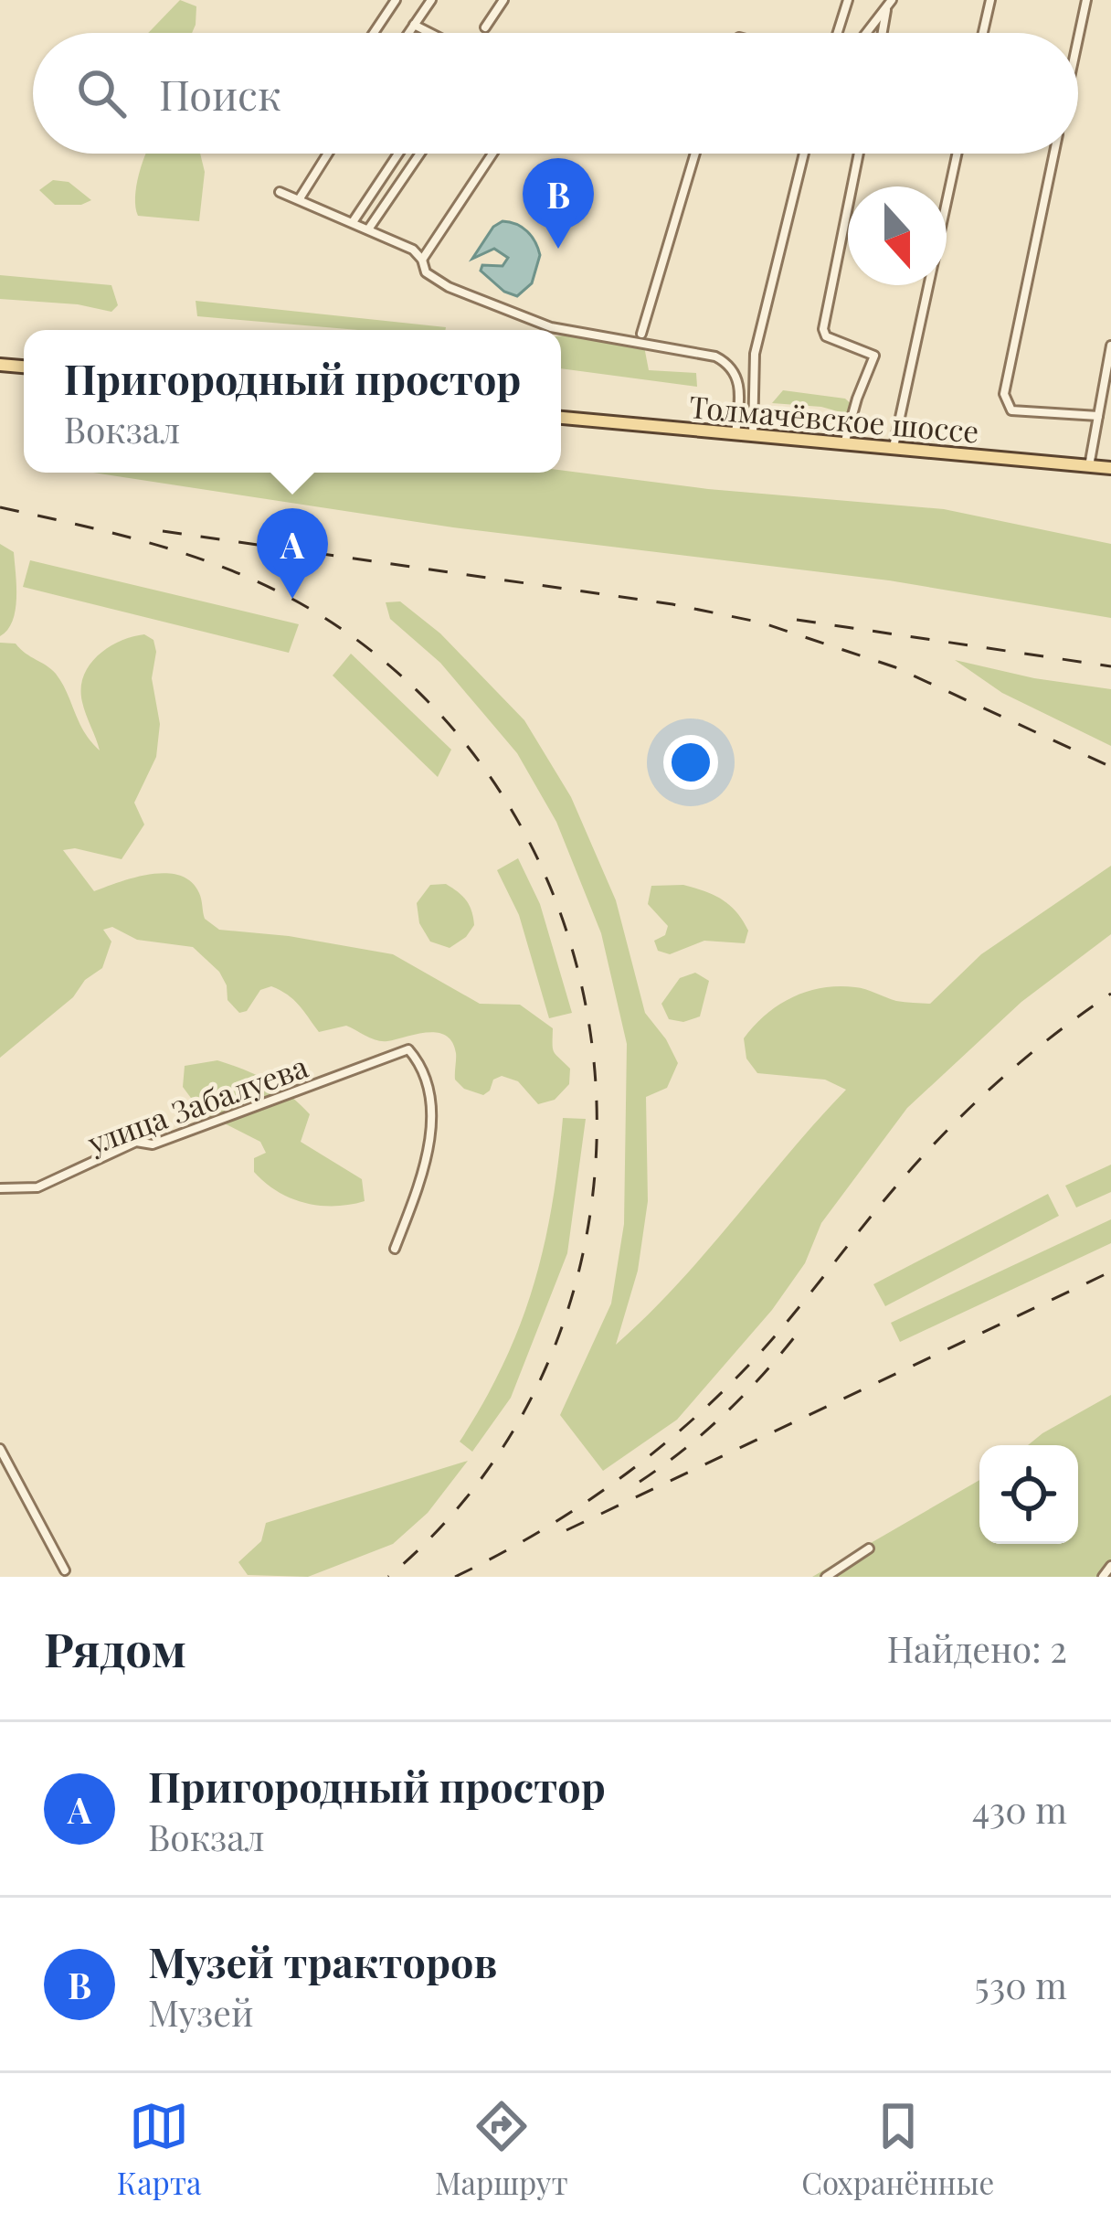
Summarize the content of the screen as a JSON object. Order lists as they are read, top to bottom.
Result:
{
  "streets": {
    "main road": ["Толмачёвское шоссе"],
    "street": ["улица Забалуева"]
  },
  "north": "bottom",
  "page": {
    "search": "Поиск",
    "pins": ["B", "A"],
    "popup": ["Пригородный простор", "Вокзал"],
    "heading": ["Рядом", "Найдено: 2"],
    "list": [
      {
        "mark": "A",
        "name": "Пригородный простор",
        "note": "Вокзал",
        "value": "430 m"
      },
      {
        "mark": "B",
        "name": "Музей тракторов",
        "note": "Музей",
        "value": "530 m"
      }
    ],
    "nav": ["Карта", "Маршрут", "Сохранённые"]
  }
}
